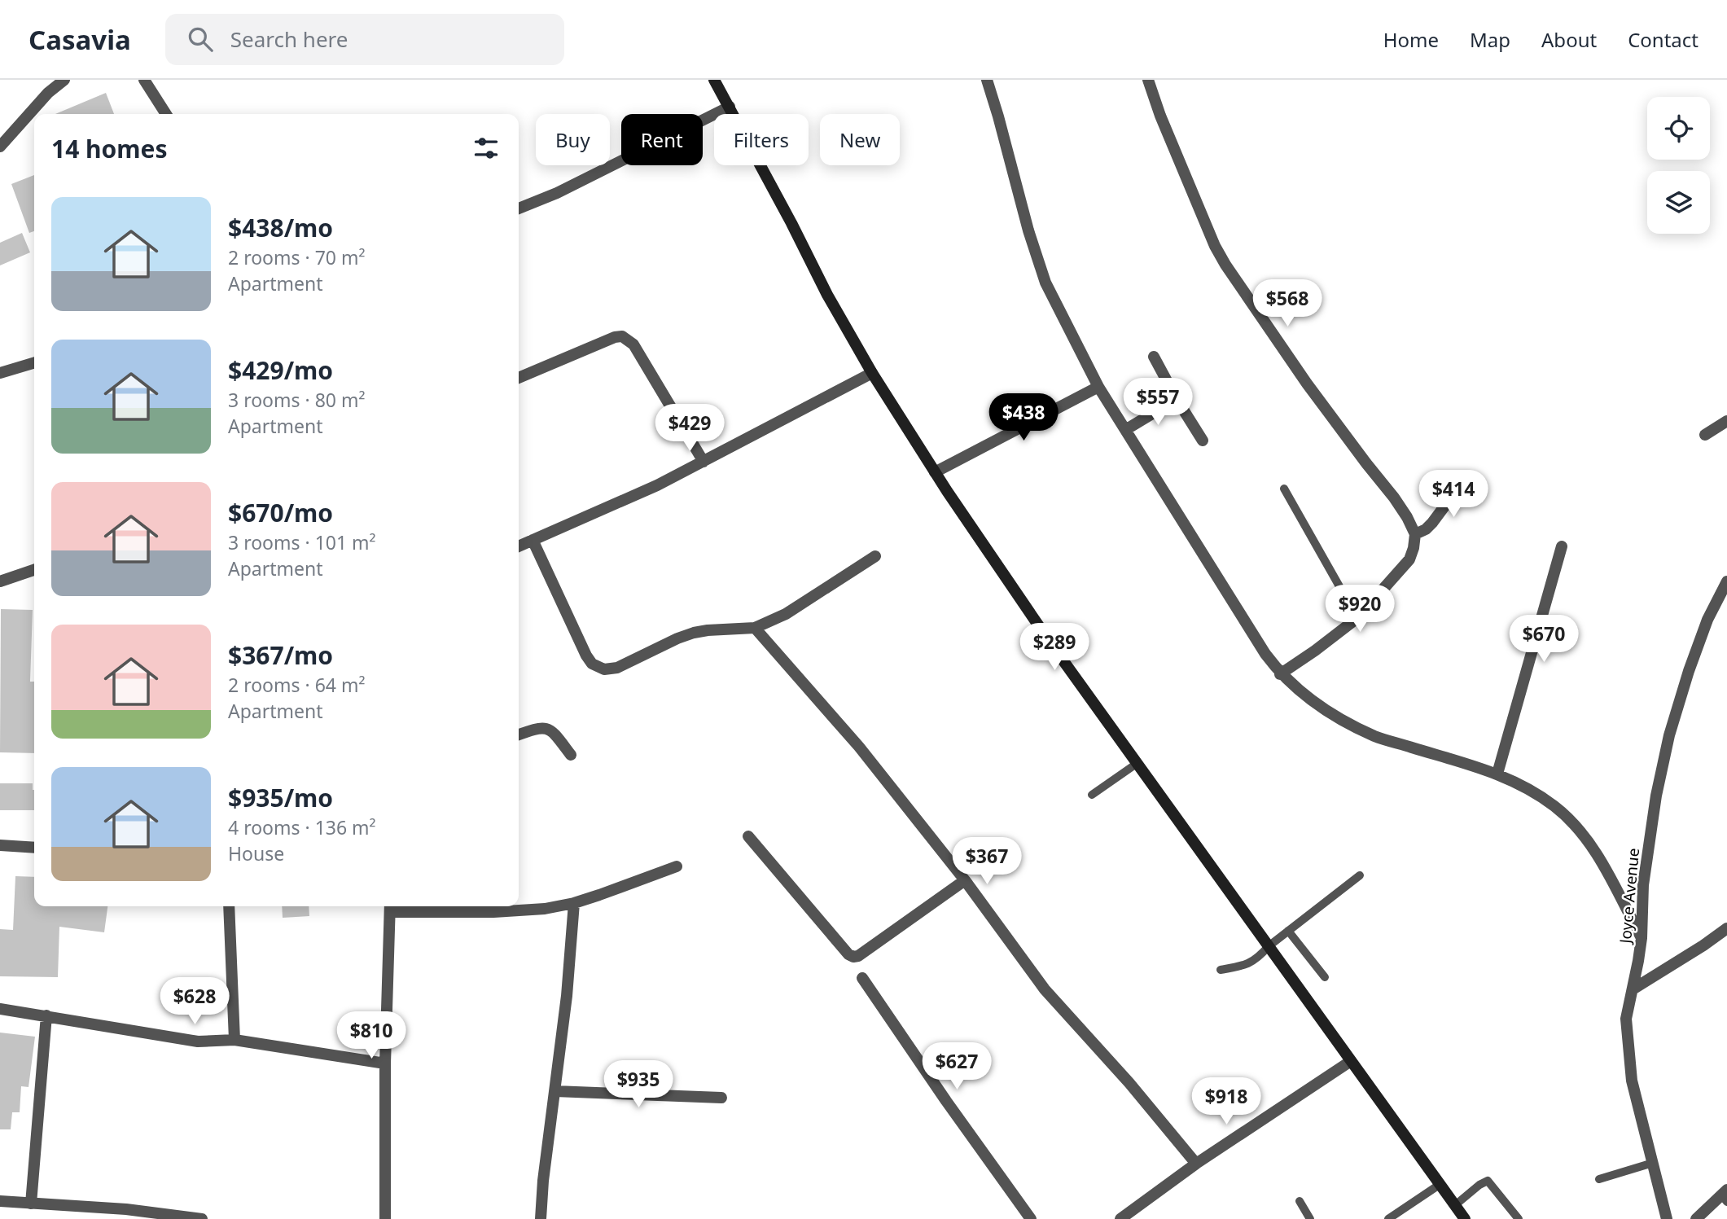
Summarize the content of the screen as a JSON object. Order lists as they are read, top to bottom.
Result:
{
  "streets": {
    "street": ["Joyce Avenue"]
  },
  "page": {
    "header": "Casavia",
    "search": "Search here",
    "nav": [
      "Home",
      "Map",
      "About",
      "Contact"
    ],
    "chip": [
      "Buy",
      "Rent",
      "Filters",
      "New"
    ],
    "heading": "14 homes",
    "list": [
      {
        "name": "$438/mo",
        "note": "2 rooms · 70 m² · Apartment"
      },
      {
        "name": "$429/mo",
        "note": "3 rooms · 80 m² · Apartment"
      },
      {
        "name": "$670/mo",
        "note": "3 rooms · 101 m² · Apartment"
      },
      {
        "name": "$367/mo",
        "note": "2 rooms · 64 m² · Apartment"
      },
      {
        "name": "$935/mo",
        "note": "4 rooms · 136 m² · House"
      }
    ],
    "price": [
      "$568",
      "$557",
      "$438",
      "$429",
      "$414",
      "$920",
      "$670",
      "$289",
      "$367",
      "$628",
      "$810",
      "$627",
      "$935",
      "$918"
    ]
  }
}
